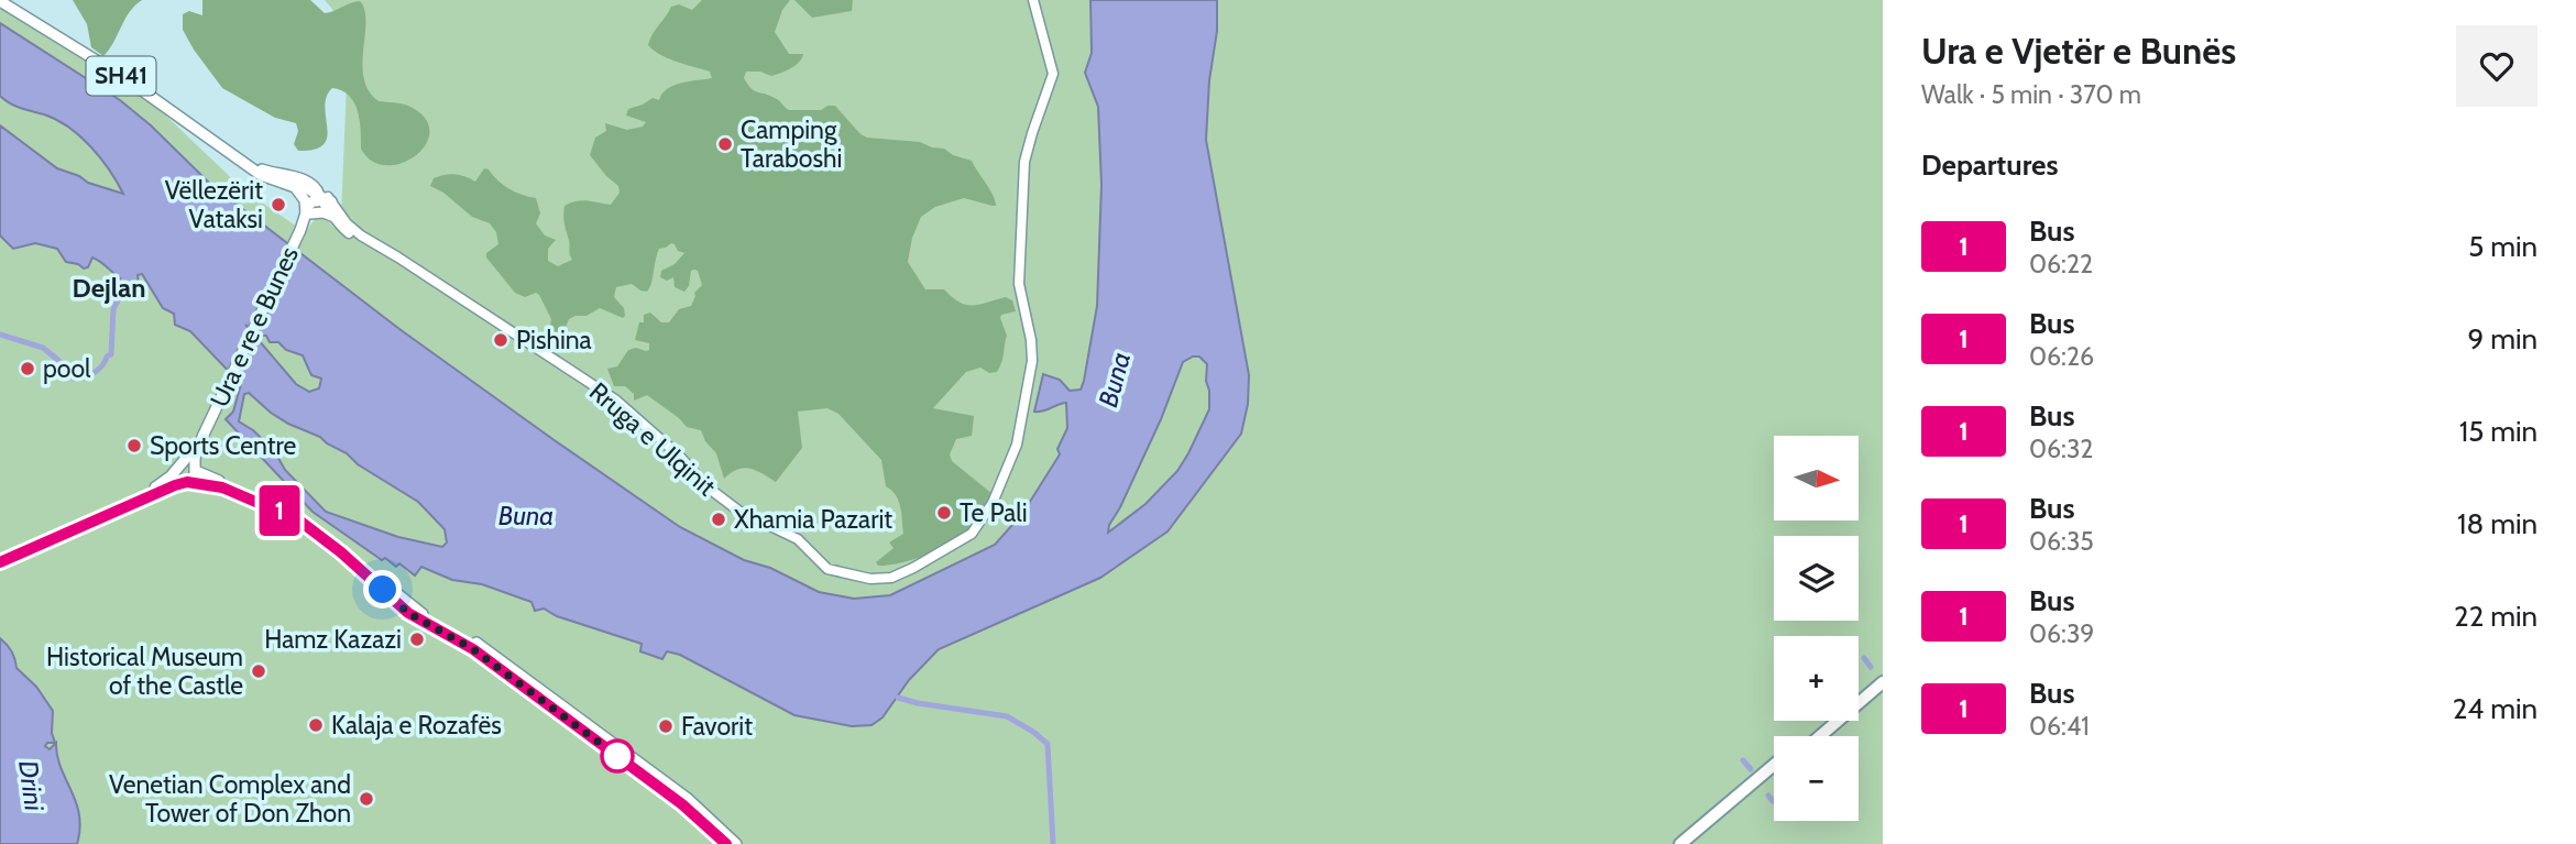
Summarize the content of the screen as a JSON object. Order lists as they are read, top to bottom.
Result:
{
  "streets": {
    "main road": ["SH41", "Ura e re e Bunes", "Rruga e Ulqinit"]
  },
  "crossings": [
    ["Ura e re e Bunes", "Rruga e Ulqinit"]
  ],
  "districts": ["Dejlan"],
  "water": ["Buna", "Drini"],
  "places": [
    "Camping Taraboshi",
    "Vëllezërit Vataksi",
    "Pishina",
    "pool",
    "Sports Centre",
    "Te Pali",
    "Xhamia Pazarit",
    "Hamz Kazazi",
    "Historical Museum of the Castle",
    "Kalaja e Rozafës",
    "Favorit",
    "Venetian Complex and Tower of Don Zhon"
  ],
  "lines": ["bus line 1"],
  "north": "right",
  "page": {
    "on_map": "1",
    "heading": [
      ["Ura e Vjetër e Bunës", "Walk · 5 min · 370 m"],
      "Departures"
    ],
    "list": [
      {
        "mark": "1",
        "name": "Bus",
        "note": "06:22",
        "value": "5 min"
      },
      {
        "mark": "1",
        "name": "Bus",
        "note": "06:26",
        "value": "9 min"
      },
      {
        "mark": "1",
        "name": "Bus",
        "note": "06:32",
        "value": "15 min"
      },
      {
        "mark": "1",
        "name": "Bus",
        "note": "06:35",
        "value": "18 min"
      },
      {
        "mark": "1",
        "name": "Bus",
        "note": "06:39",
        "value": "22 min"
      },
      {
        "mark": "1",
        "name": "Bus",
        "note": "06:41",
        "value": "24 min"
      }
    ],
    "map_buttons": ["+", "−"]
  }
}
